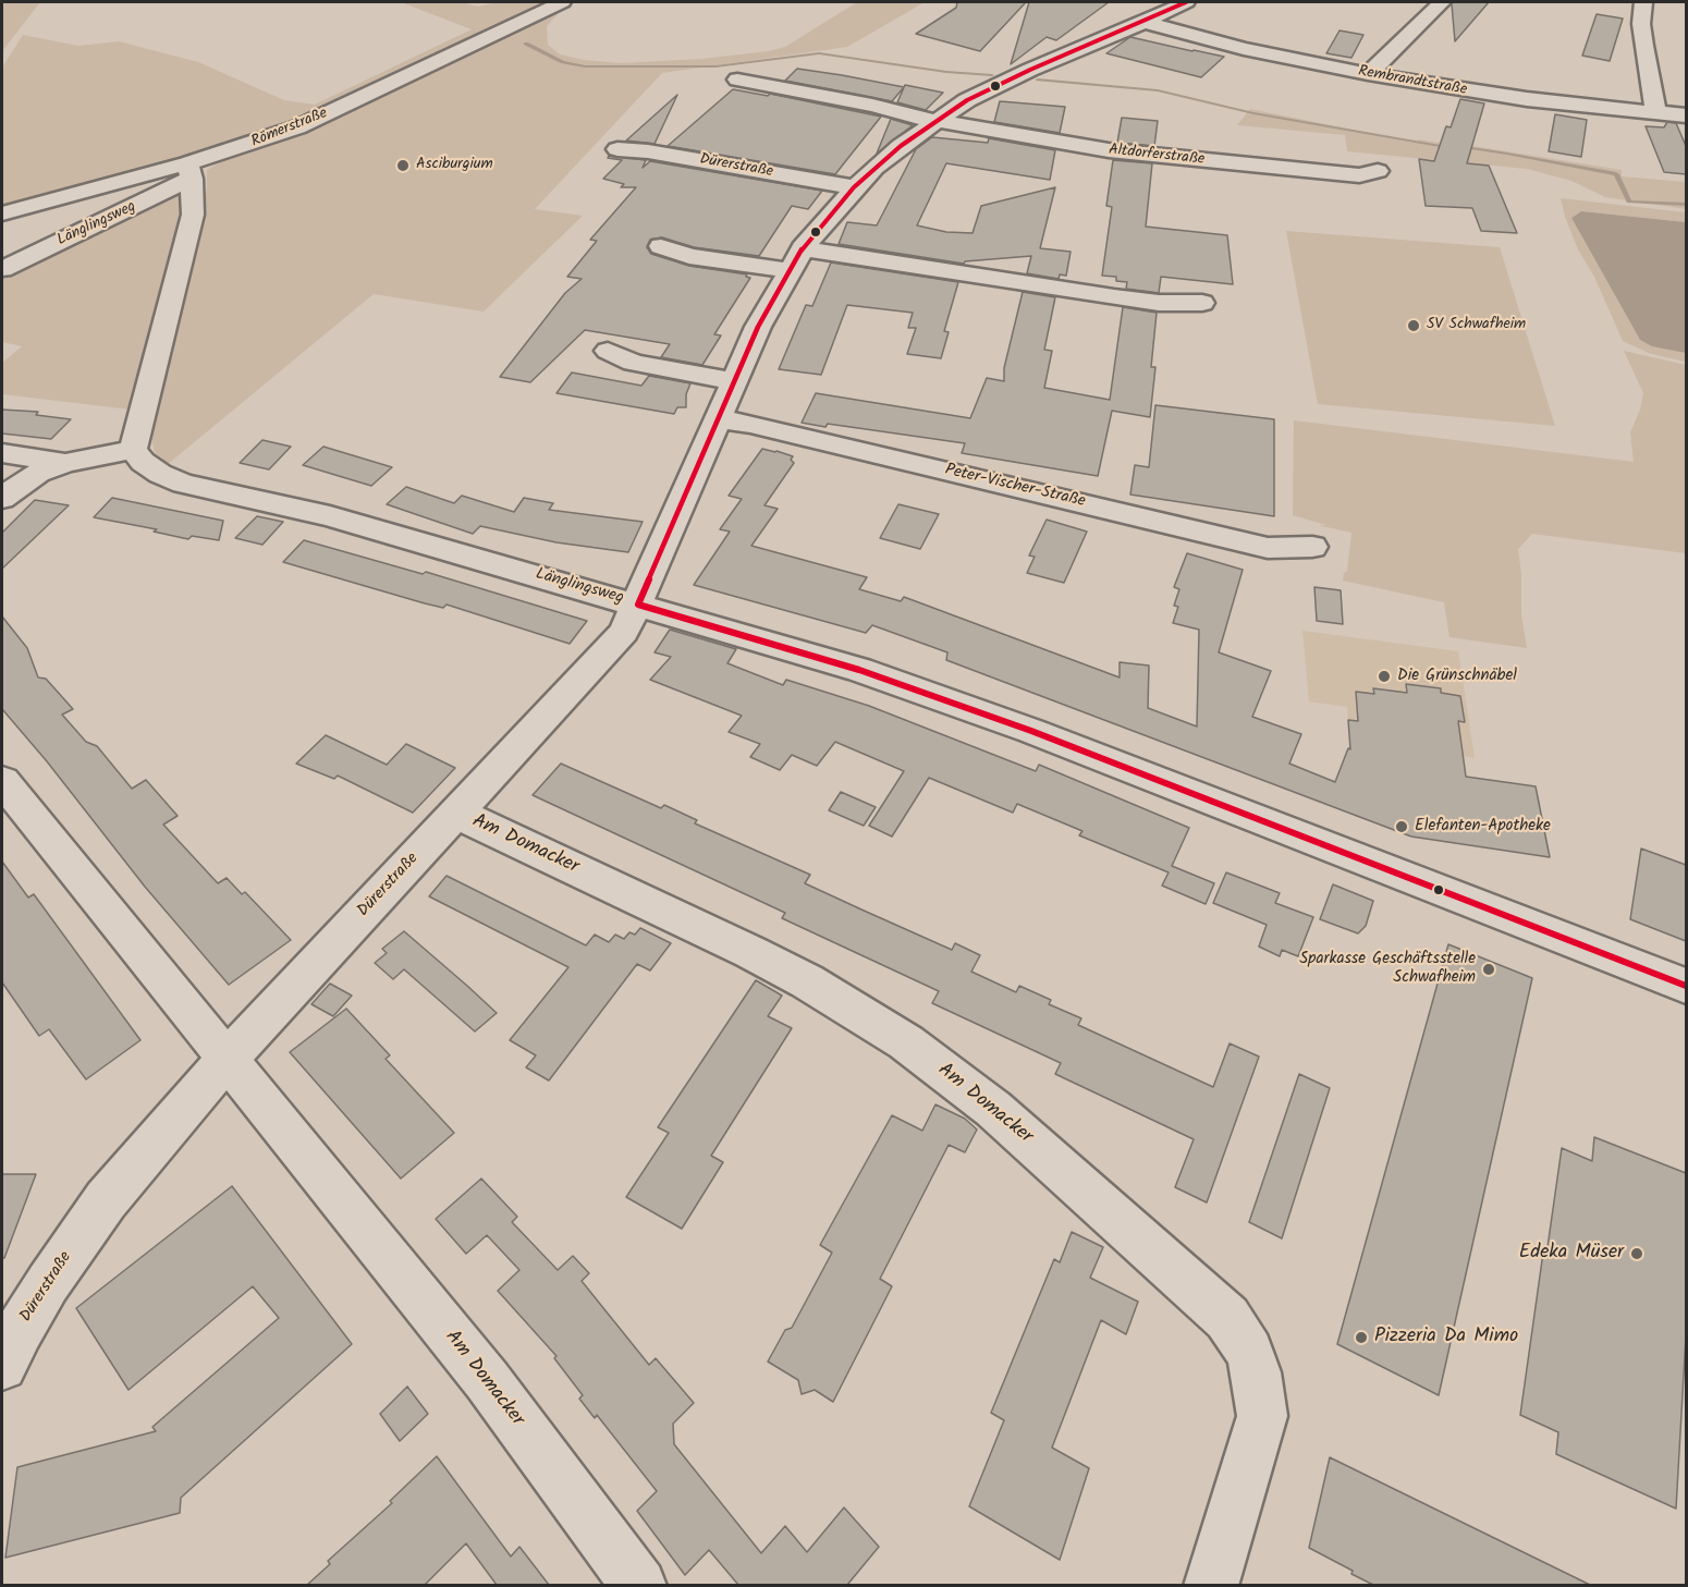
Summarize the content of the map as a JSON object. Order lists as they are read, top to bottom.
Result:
{
  "streets": {
    "street": [
      "Rembrandtstraße",
      "Römerstraße",
      "Altdorferstraße",
      "Dürerstraße",
      "Länglingsweg",
      "Peter-Vischer-Straße",
      "Am Domacker"
    ]
  },
  "crossings": [
    ["Rembrandtstraße", "Dürerstraße"],
    ["Römerstraße", "Länglingsweg"],
    ["Altdorferstraße", "Dürerstraße"],
    ["Dürerstraße", "Länglingsweg"],
    ["Dürerstraße", "Peter-Vischer-Straße"],
    ["Dürerstraße", "Am Domacker"]
  ],
  "places": [
    "Asciburgium",
    "SV Schwafheim",
    "Die Grünschnäbel",
    "Elefanten-Apotheke",
    "Sparkasse Geschäftsstelle Schwafheim",
    "Edeka Müser",
    "Pizzeria Da Mimo"
  ]
}
